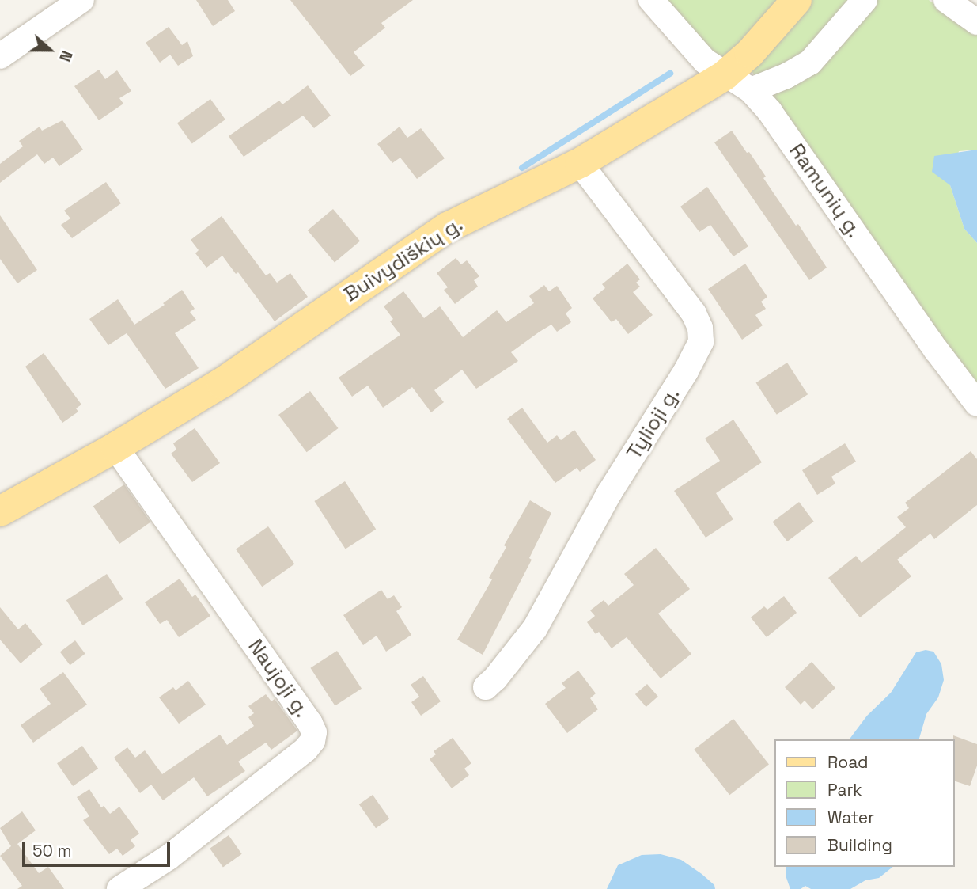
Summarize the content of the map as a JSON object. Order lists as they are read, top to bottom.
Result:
{
  "streets": {
    "main road": ["Buivydiškių g."],
    "street": ["Ramunių g.", "Tylioji g.", "Naujoji g."]
  },
  "crossings": [
    ["Ramunių g.", "Buivydiškių g."],
    ["Buivydiškių g.", "Tylioji g."],
    ["Buivydiškių g.", "Naujoji g."]
  ],
  "legend": [
    "Road",
    "Park",
    "Water",
    "Building"
  ],
  "scale_bar": "50 m",
  "north": "right"
}
